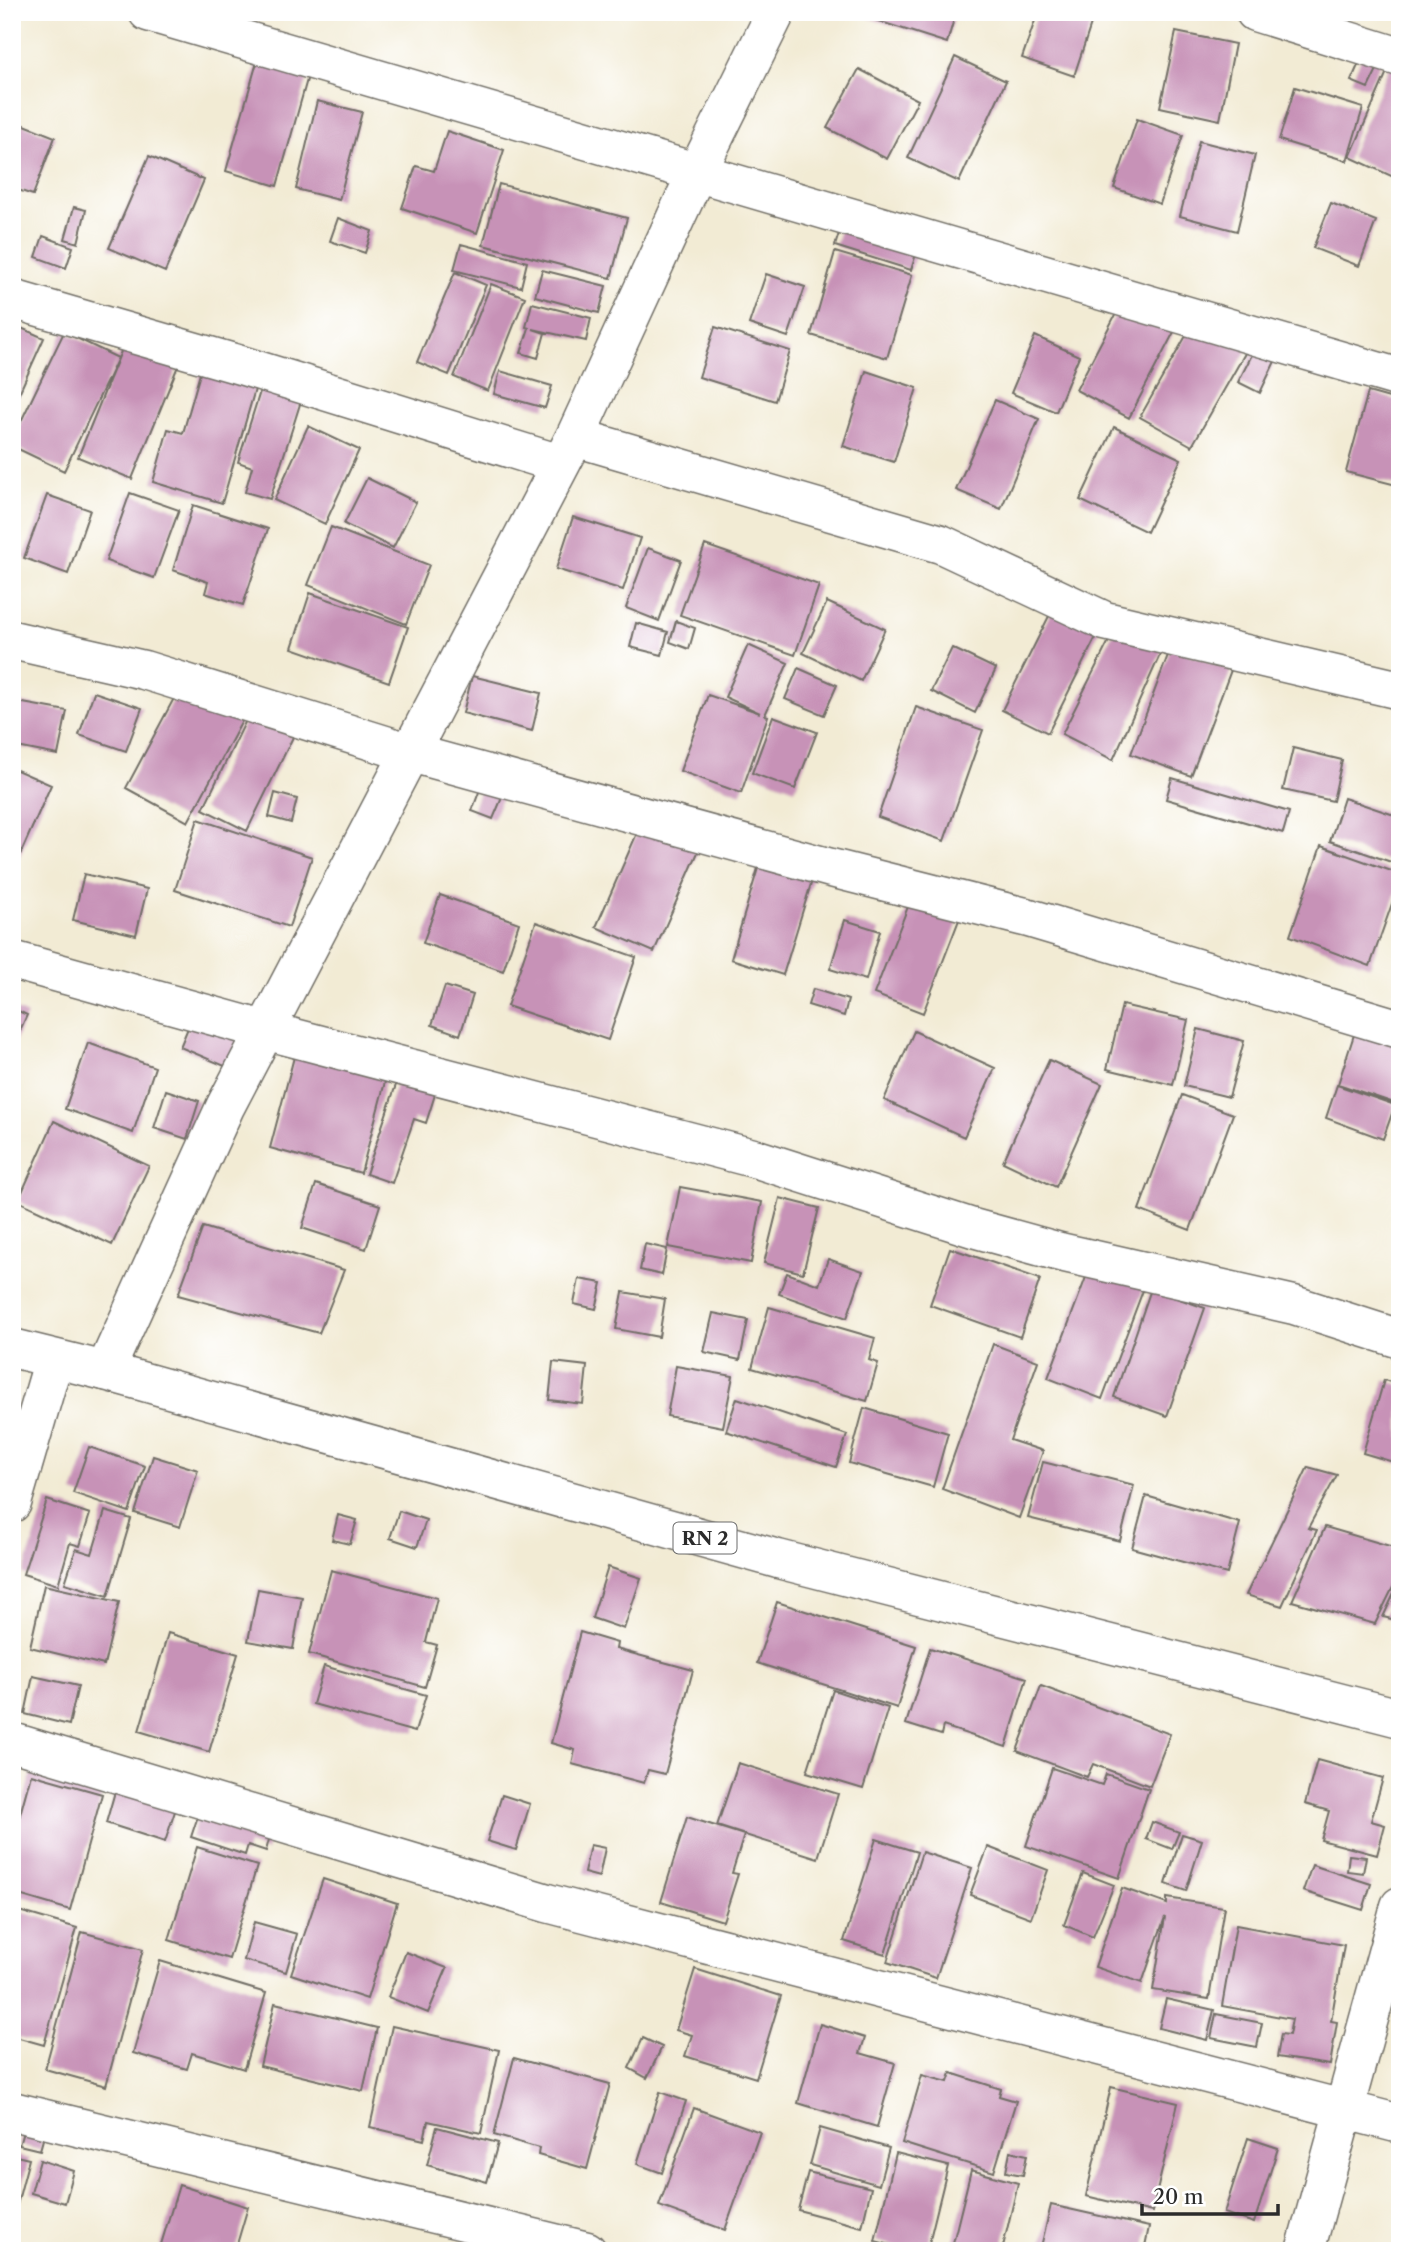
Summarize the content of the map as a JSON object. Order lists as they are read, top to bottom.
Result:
{
  "streets": {
    "main road": ["RN 2"]
  },
  "scale_bar": "20 m"
}
